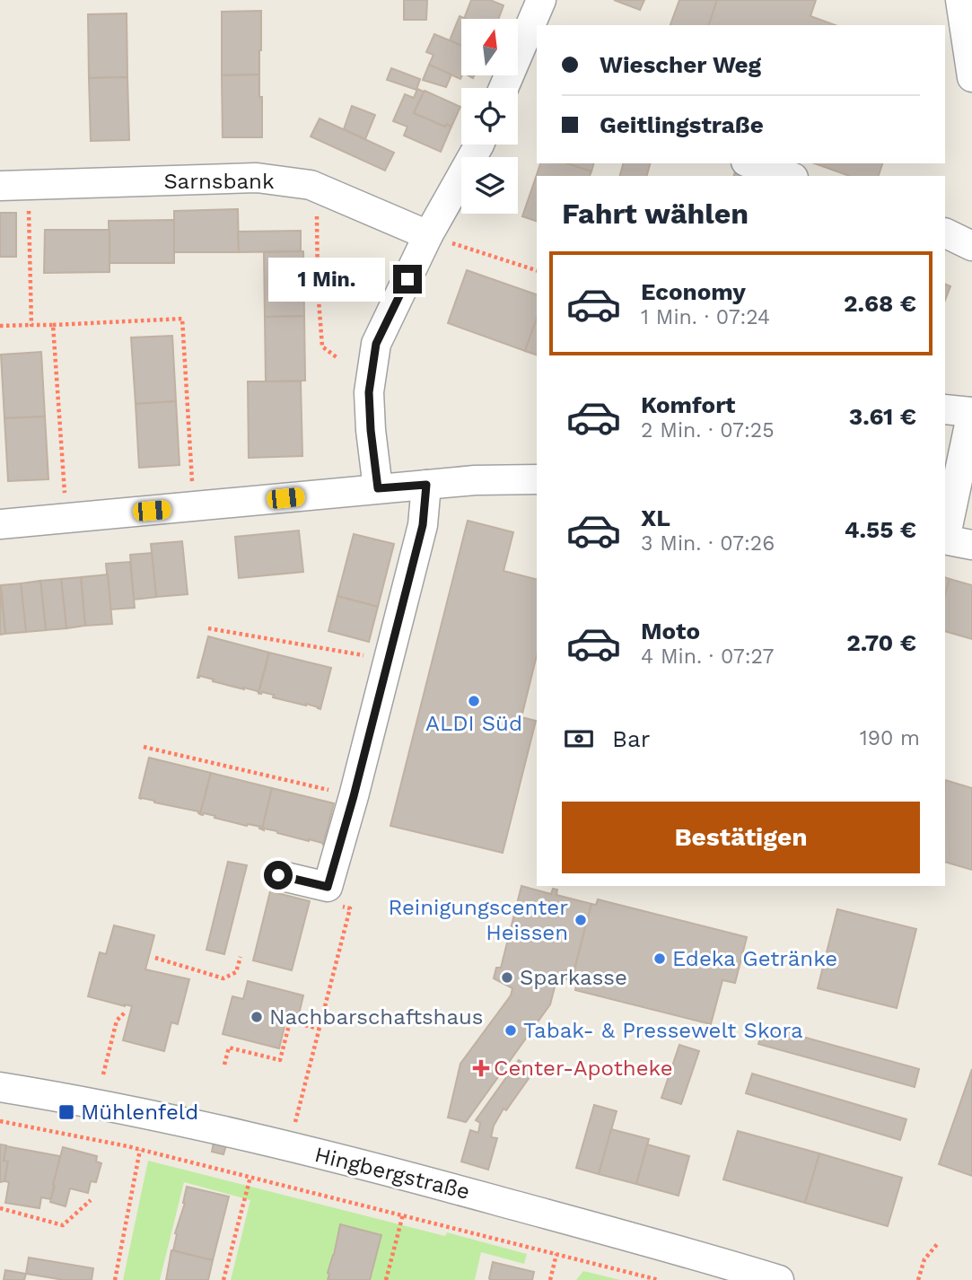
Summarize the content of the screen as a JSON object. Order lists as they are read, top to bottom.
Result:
{
  "streets": {
    "street": ["Sarnsbank", "Hingbergstraße"]
  },
  "places": {
    "other": [
      "ALDI Süd",
      "Reinigungscenter Heissen",
      "Edeka Getränke",
      "Sparkasse",
      "Nachbarschaftshaus",
      "Tabak- & Pressewelt Skora"
    ],
    "health": ["Center-Apotheke"],
    "transit": ["Mühlenfeld"]
  },
  "north": "top",
  "page": {
    "banner": ["Wiescher Weg", "Geitlingstraße"],
    "heading": "Fahrt wählen",
    "list": [
      {
        "name": "Economy",
        "note": "1 Min. · 07:24",
        "value": "2.68 €"
      },
      {
        "name": "Komfort",
        "note": "2 Min. · 07:25",
        "value": "3.61 €"
      },
      {
        "name": "XL",
        "note": "3 Min. · 07:26",
        "value": "4.55 €"
      },
      {
        "name": "Moto",
        "note": "4 Min. · 07:27",
        "value": "2.70 €"
      }
    ],
    "bubble": "1 Min.",
    "pay": ["Bar", "190 m"],
    "buttons": "Bestätigen"
  }
}
